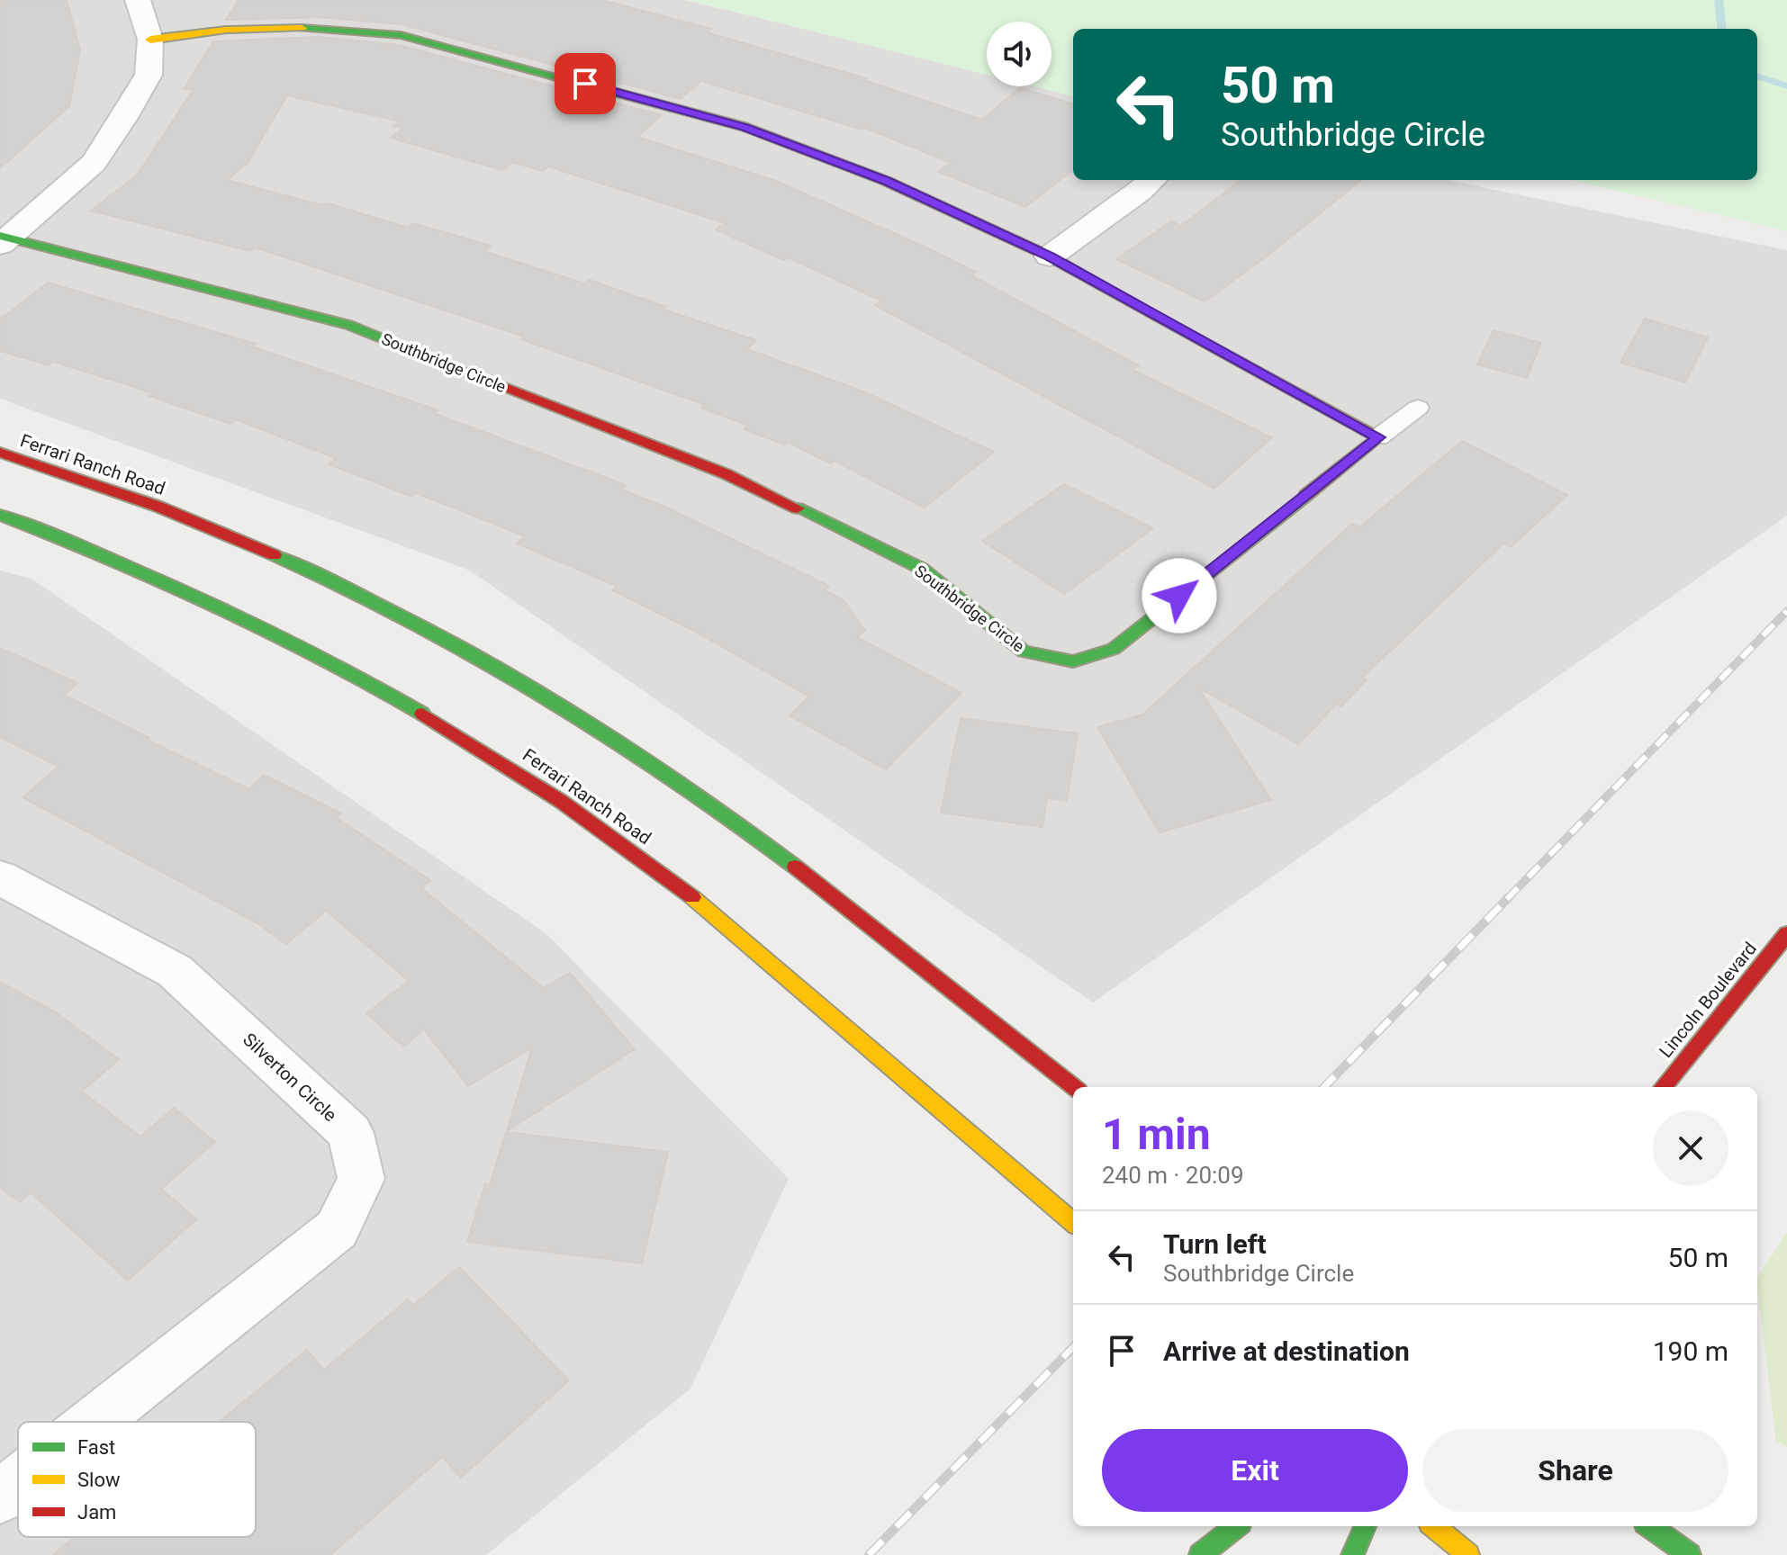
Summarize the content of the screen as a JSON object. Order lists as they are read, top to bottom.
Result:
{
  "streets": {
    "street": [
      "Southbridge Circle",
      "Ferrari Ranch Road",
      "Lincoln Boulevard",
      "Silverton Circle"
    ]
  },
  "legend": ["Fast", "Slow", "Jam"],
  "page": {
    "turn": ["50 m", "Southbridge Circle"],
    "heading": ["1 min", "240 m · 20:09"],
    "list": [
      {
        "name": "Turn left",
        "note": "Southbridge Circle",
        "value": "50 m"
      },
      {
        "name": "Arrive at destination",
        "value": "190 m"
      }
    ],
    "buttons": ["Exit", "Share"]
  }
}
